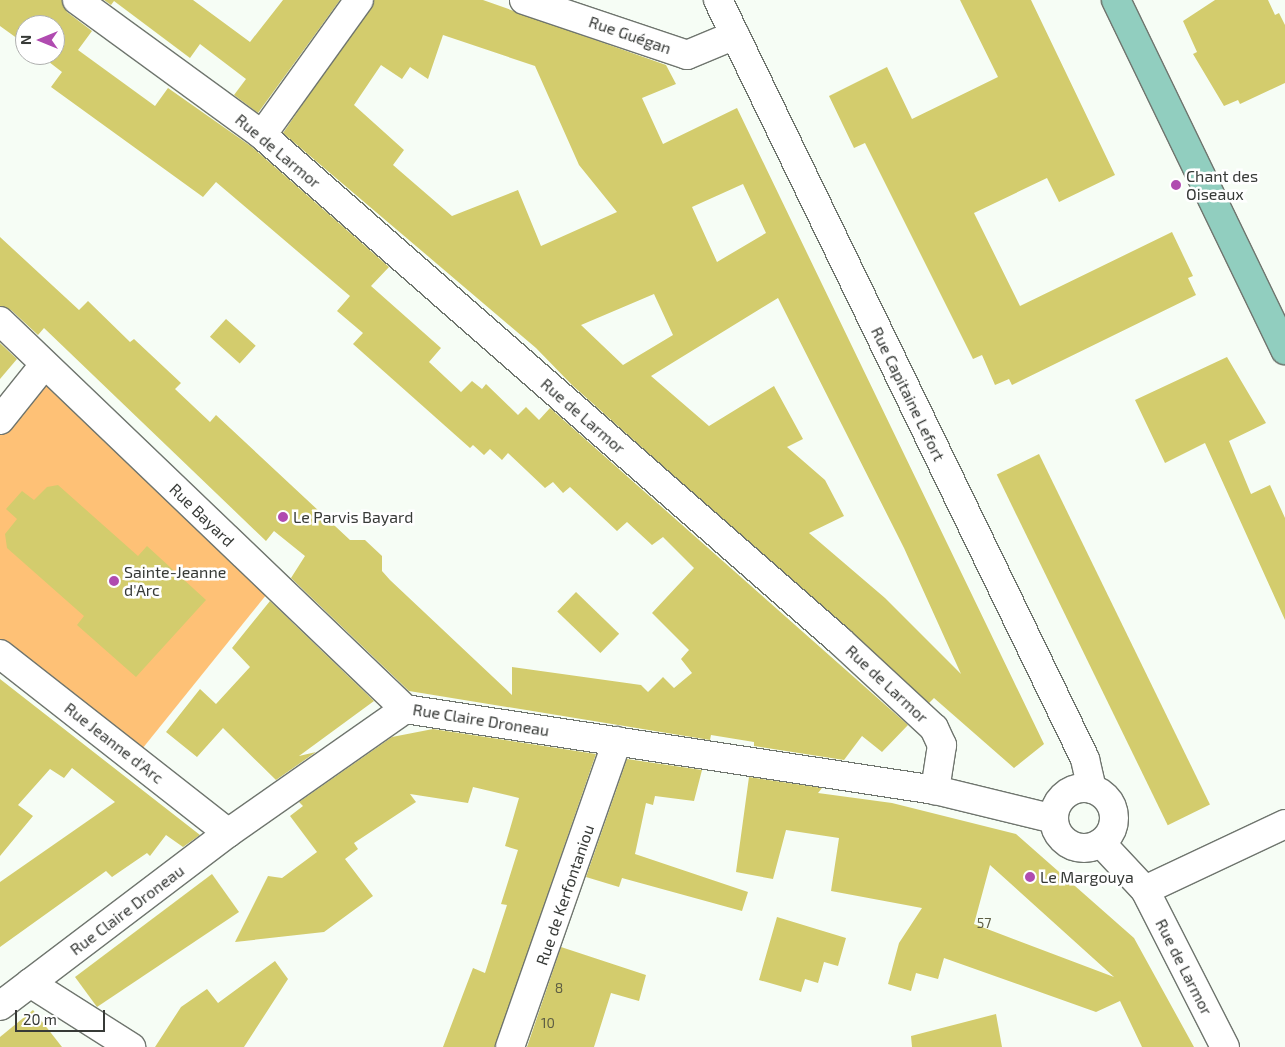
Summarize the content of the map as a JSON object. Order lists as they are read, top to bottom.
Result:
{
  "streets": {
    "street": [
      "Rue Guégan",
      "Rue de Larmor",
      "Rue Capitaine Lefort",
      "Rue Bayard",
      "Rue Claire Droneau",
      "Rue Jeanne d'Arc",
      "Rue de Kerfontaniou"
    ]
  },
  "crossings": [
    ["Rue Guégan", "Rue Capitaine Lefort"],
    ["Rue de Larmor", "Rue Capitaine Lefort"],
    ["Rue de Larmor", "Rue Claire Droneau"],
    ["Rue Bayard", "Rue Claire Droneau"],
    ["Rue Claire Droneau", "Rue Jeanne d'Arc"],
    ["Rue Claire Droneau", "Rue de Kerfontaniou"]
  ],
  "places": [
    "Chant des Oiseaux",
    "Le Parvis Bayard",
    "Sainte-Jeanne d'Arc",
    "Le Margouya"
  ],
  "house_numbers": ["57", "8", "10"],
  "scale_bar": "20 m",
  "north": "left"
}
